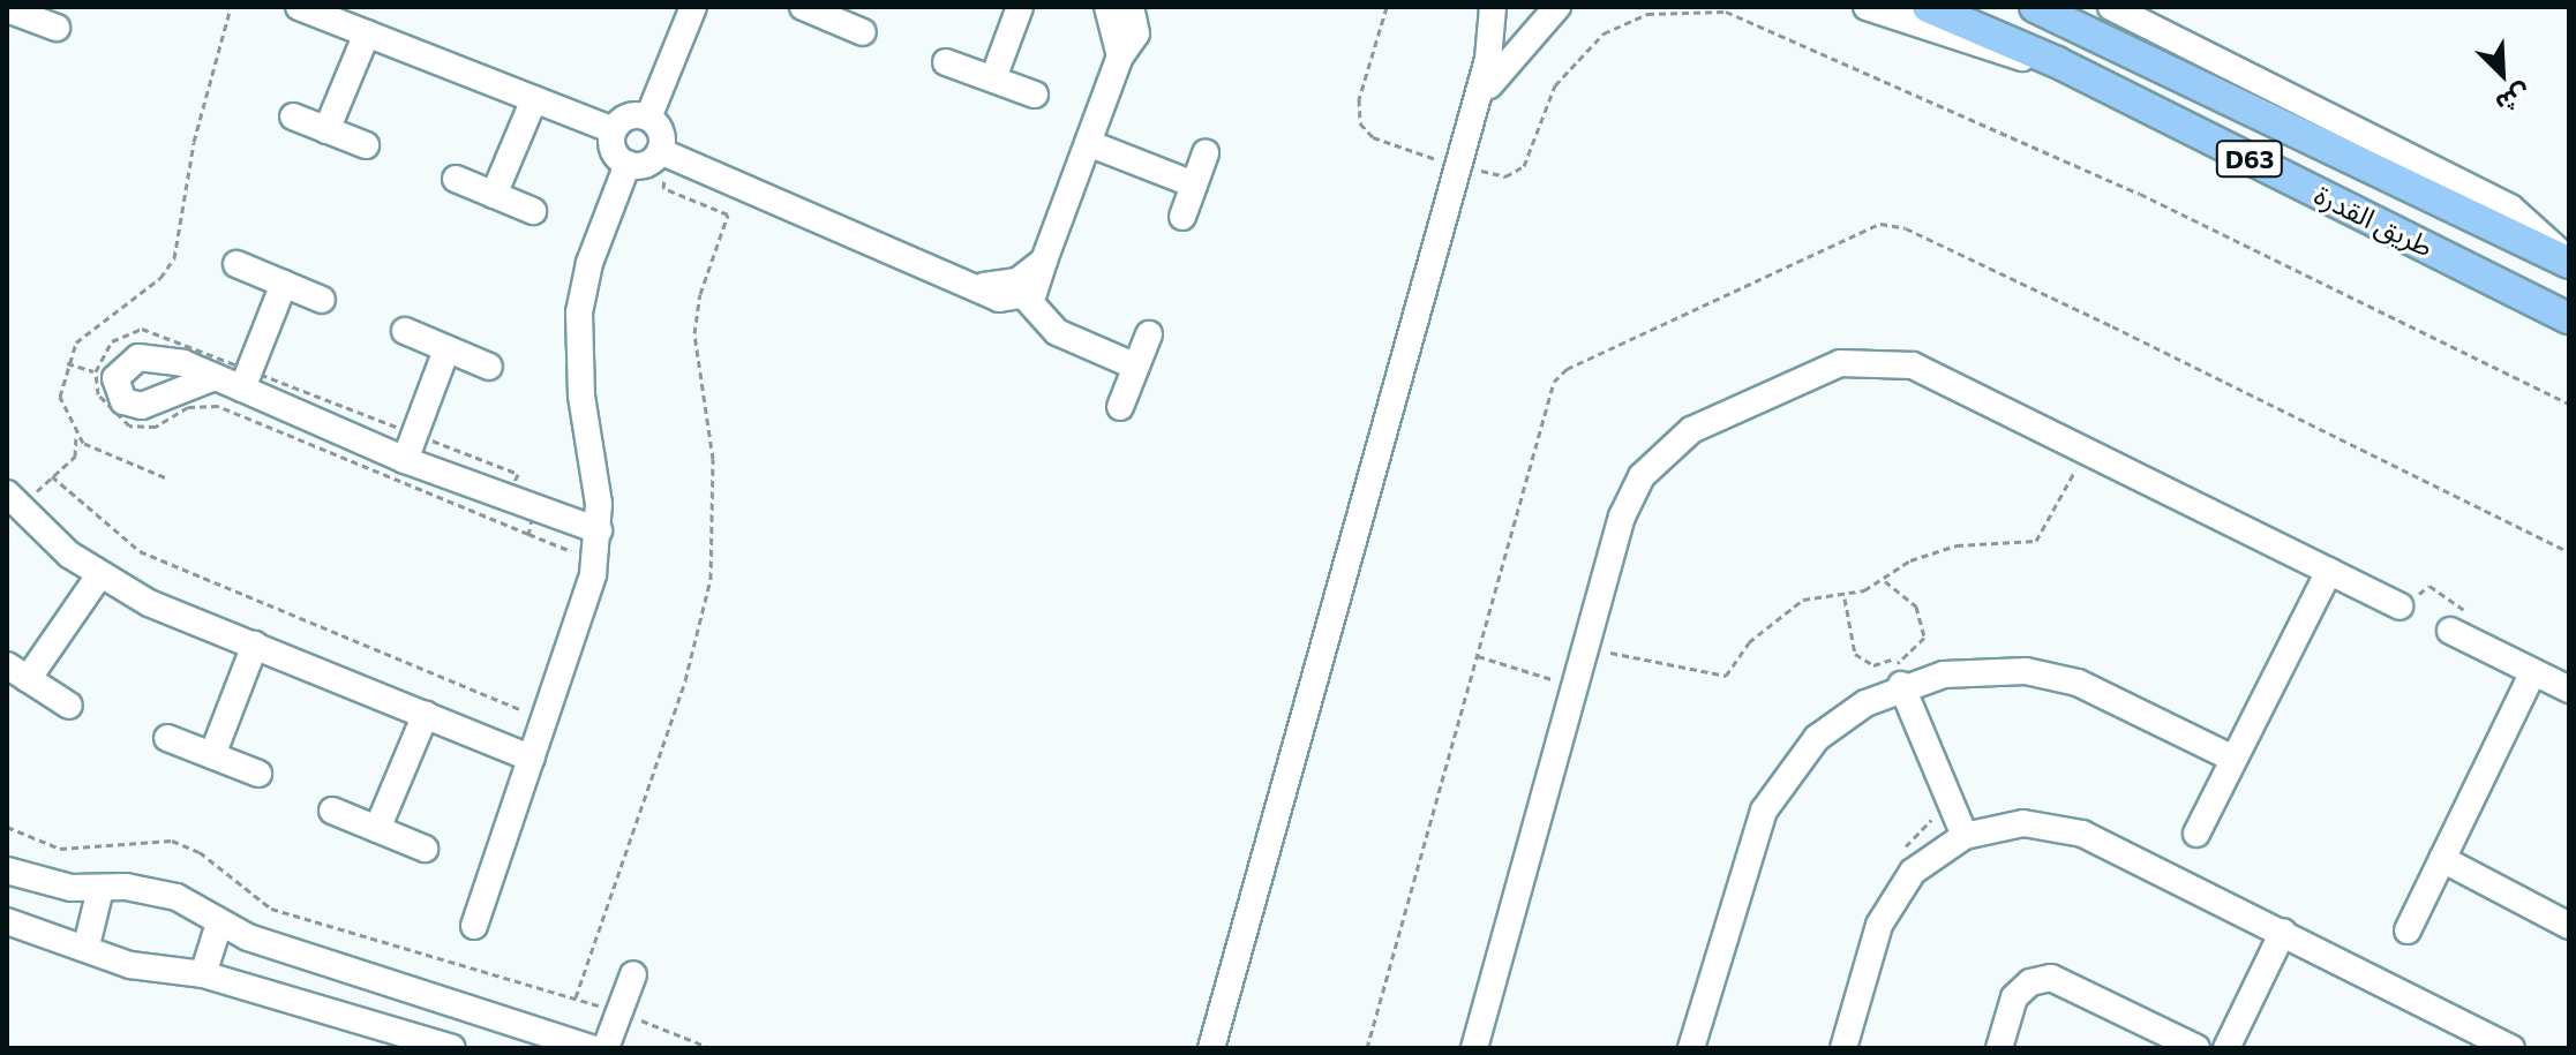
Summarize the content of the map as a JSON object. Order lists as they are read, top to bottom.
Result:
{
  "streets": {
    "main road": ["D63", "طريق القدرة"]
  },
  "north": "bottom right"
}
